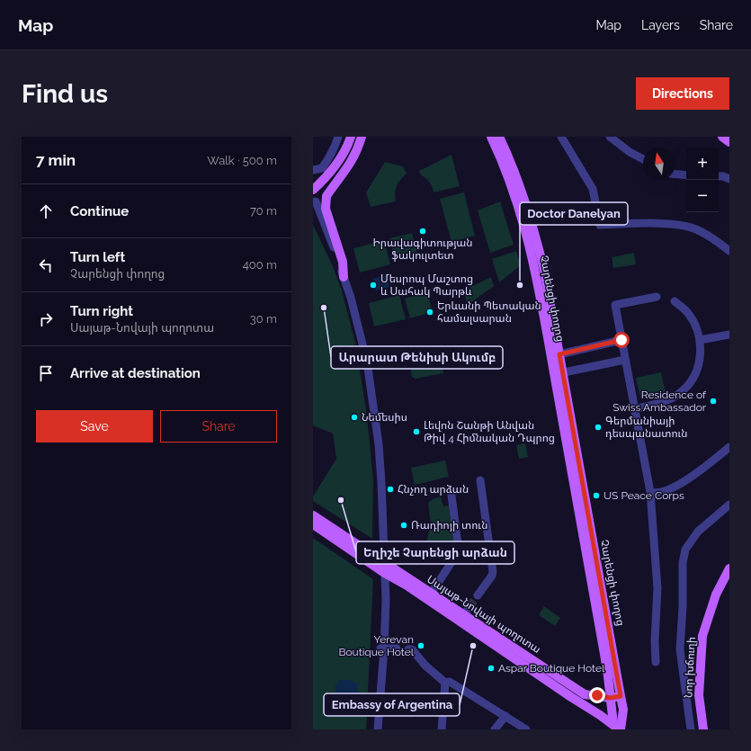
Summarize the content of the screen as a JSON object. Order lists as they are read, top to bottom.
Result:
{
  "streets": {
    "main road": ["Չարենցի փողոց", "Սայաթ-Նովայի պողոտա", "Նոր խճուղի"]
  },
  "crossings": [
    ["Չարենցի փողոց", "Սայաթ-Նովայի պողոտա"]
  ],
  "places": [
    "Իրավագիտության ֆակուլտետ",
    "Մեսրոպ Մաշտոց և Սահակ Պարթև",
    "Doctor Danelyan",
    "Արարատ Թենիսի Ակումբ",
    "Երևանի Պետական համալսարան",
    "Residence of Swiss Ambassador",
    "Նեմեսիս",
    "Գերմանիայի դեսպանատուն",
    "Լեվոն Շանթի Անվան Թիվ 4 Հիմնական Դպրոց",
    "Հնչող արձան",
    "US Peace Corps",
    "Եղիշե Չարենցի արձան",
    "Ռադիոյի տուն",
    "Yerevan Boutique Hotel",
    "Embassy of Argentina",
    "Aspar Boutique Hotel"
  ],
  "north": "top",
  "page": {
    "header": "Map",
    "nav": ["Map", "Layers", "Share"],
    "buttons": [
      "Directions",
      ["Save", "Share"]
    ],
    "title": "Find us",
    "heading": ["7 min", "Walk · 500 m"],
    "map_buttons": ["+", "−"],
    "list": [
      ["Continue", "70 m"],
      ["Turn left", "Չարենցի փողոց", "400 m"],
      ["Turn right", "Սայաթ-Նովայի պողոտա", "30 m"],
      "Arrive at destination"
    ]
  }
}
